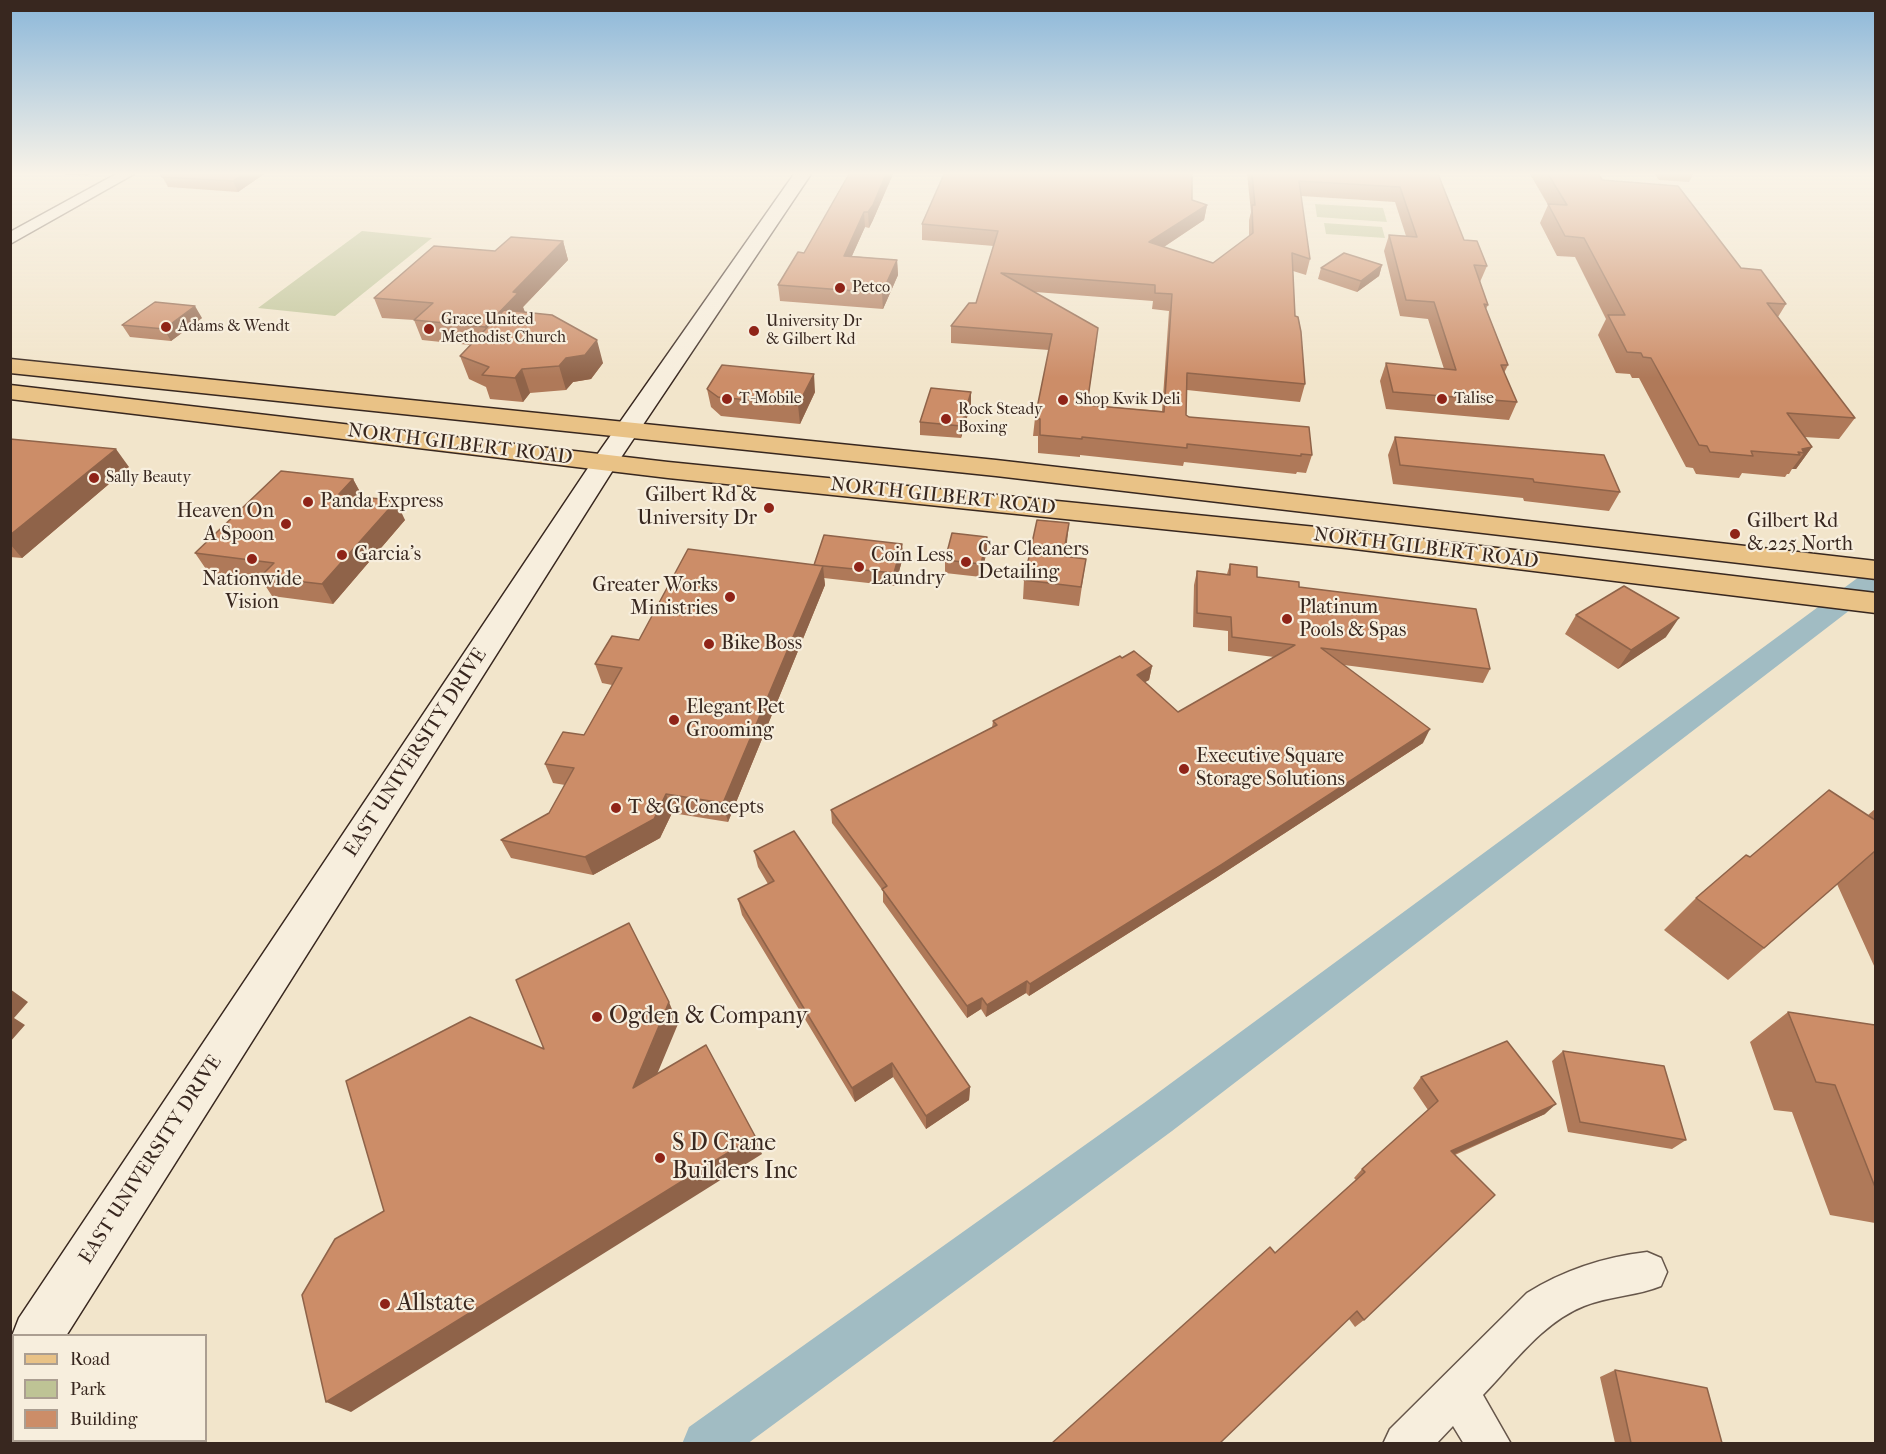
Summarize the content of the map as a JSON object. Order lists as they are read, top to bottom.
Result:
{
  "streets": {
    "main road": ["NORTH GILBERT ROAD", "EAST UNIVERSITY DRIVE"]
  },
  "crossings": [
    ["NORTH GILBERT ROAD", "EAST UNIVERSITY DRIVE"]
  ],
  "places": [
    "Petco",
    "Adams & Wendt",
    "Grace United Methodist Church",
    "University Dr & Gilbert Rd",
    "T-Mobile",
    "Talise",
    "Shop Kwik Deli",
    "Rock Steady Boxing",
    "Sally Beauty",
    "Panda Express",
    "Gilbert Rd & University Dr",
    "Heaven On A Spoon",
    "Gilbert Rd & 225 North",
    "Garcia's",
    "Nationwide Vision",
    "Car Cleaners Detailing",
    "Coin Less Laundry",
    "Greater Works Ministries",
    "Platinum Pools & Spas",
    "Bike Boss",
    "Elegant Pet Grooming",
    "Executive Square Storage Solutions",
    "T & G Concepts",
    "Ogden & Company",
    "S D Crane Builders Inc",
    "Allstate"
  ],
  "legend": ["Road", "Park", "Building"]
}
